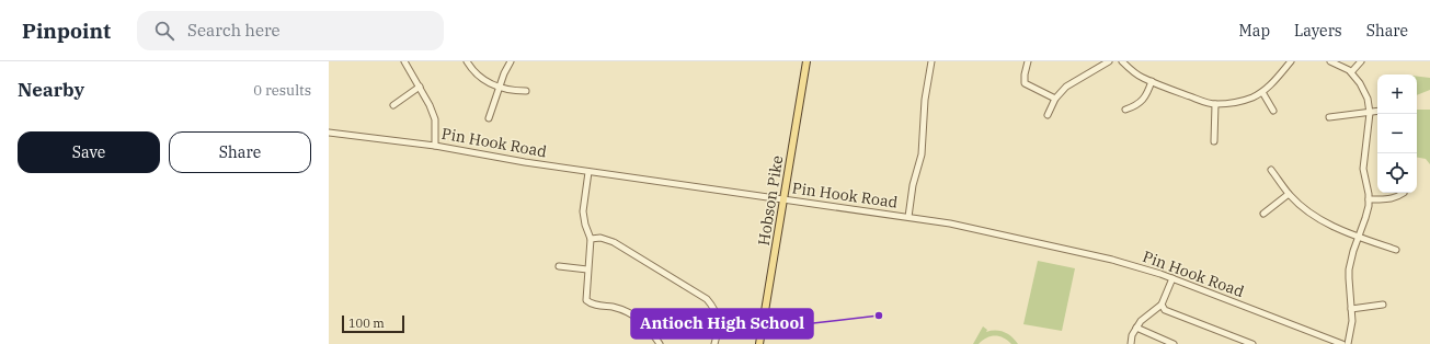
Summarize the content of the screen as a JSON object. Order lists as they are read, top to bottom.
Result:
{
  "streets": {
    "main road": ["Hobson Pike"],
    "street": ["Pin Hook Road"]
  },
  "crossings": [
    ["Pin Hook Road", "Hobson Pike"]
  ],
  "places": ["Antioch High School"],
  "scale_bar": "100 m",
  "page": {
    "header": "Pinpoint",
    "search": "Search here",
    "nav": ["Map", "Layers", "Share"],
    "heading": ["Nearby", "0 results"],
    "map_buttons": ["+", "−"],
    "buttons": ["Save", "Share"],
    "scale": "100 m"
  }
}
